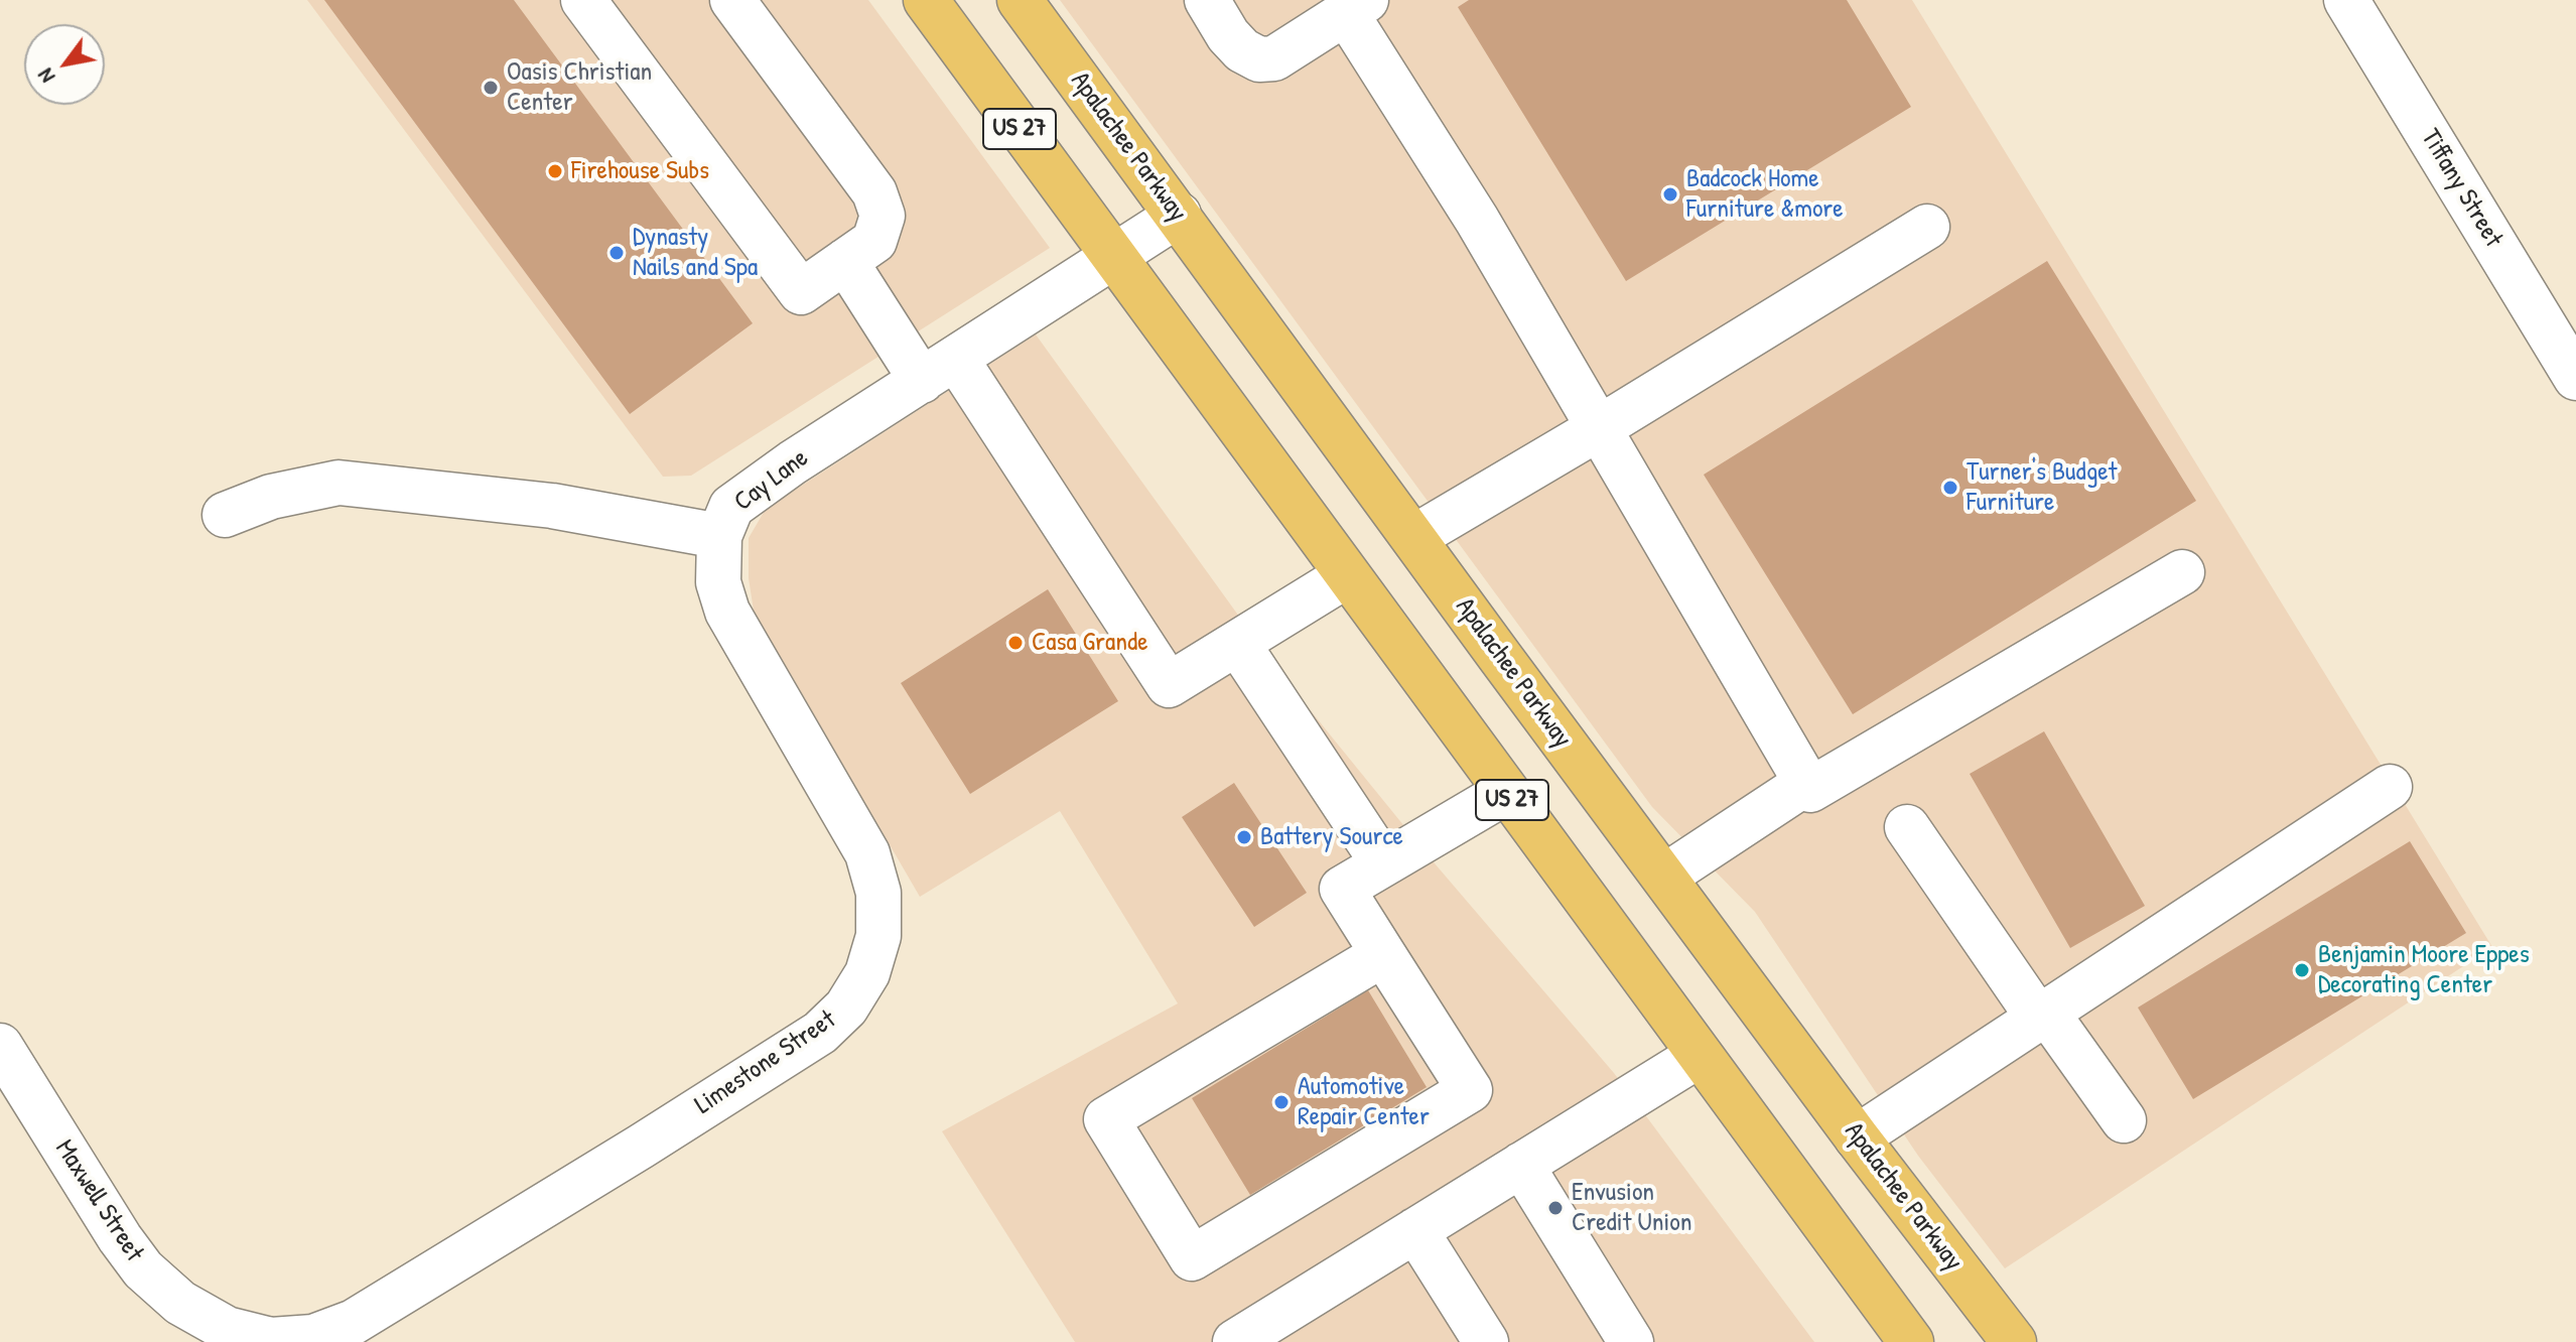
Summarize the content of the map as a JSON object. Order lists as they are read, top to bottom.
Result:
{
  "streets": {
    "main road": ["US 27", "Apalachee Parkway"],
    "street": [
      "Tiffany Street",
      "Cay Lane",
      "Limestone Street",
      "Maxwell Street"
    ]
  },
  "crossings": [
    ["US 27", "Cay Lane"],
    ["Apalachee Parkway", "Cay Lane"],
    ["Cay Lane", "Limestone Street"],
    ["Limestone Street", "Maxwell Street"]
  ],
  "places": [
    "Oasis Christian Center",
    "Firehouse Subs",
    "Badcock Home Furniture &more",
    "Dynasty Nails and Spa",
    "Turner's Budget Furniture",
    "Casa Grande",
    "Battery Source",
    "Benjamin Moore Eppes Decorating Center",
    "Automotive Repair Center",
    "Envusion Credit Union"
  ],
  "north": "bottom left"
}
